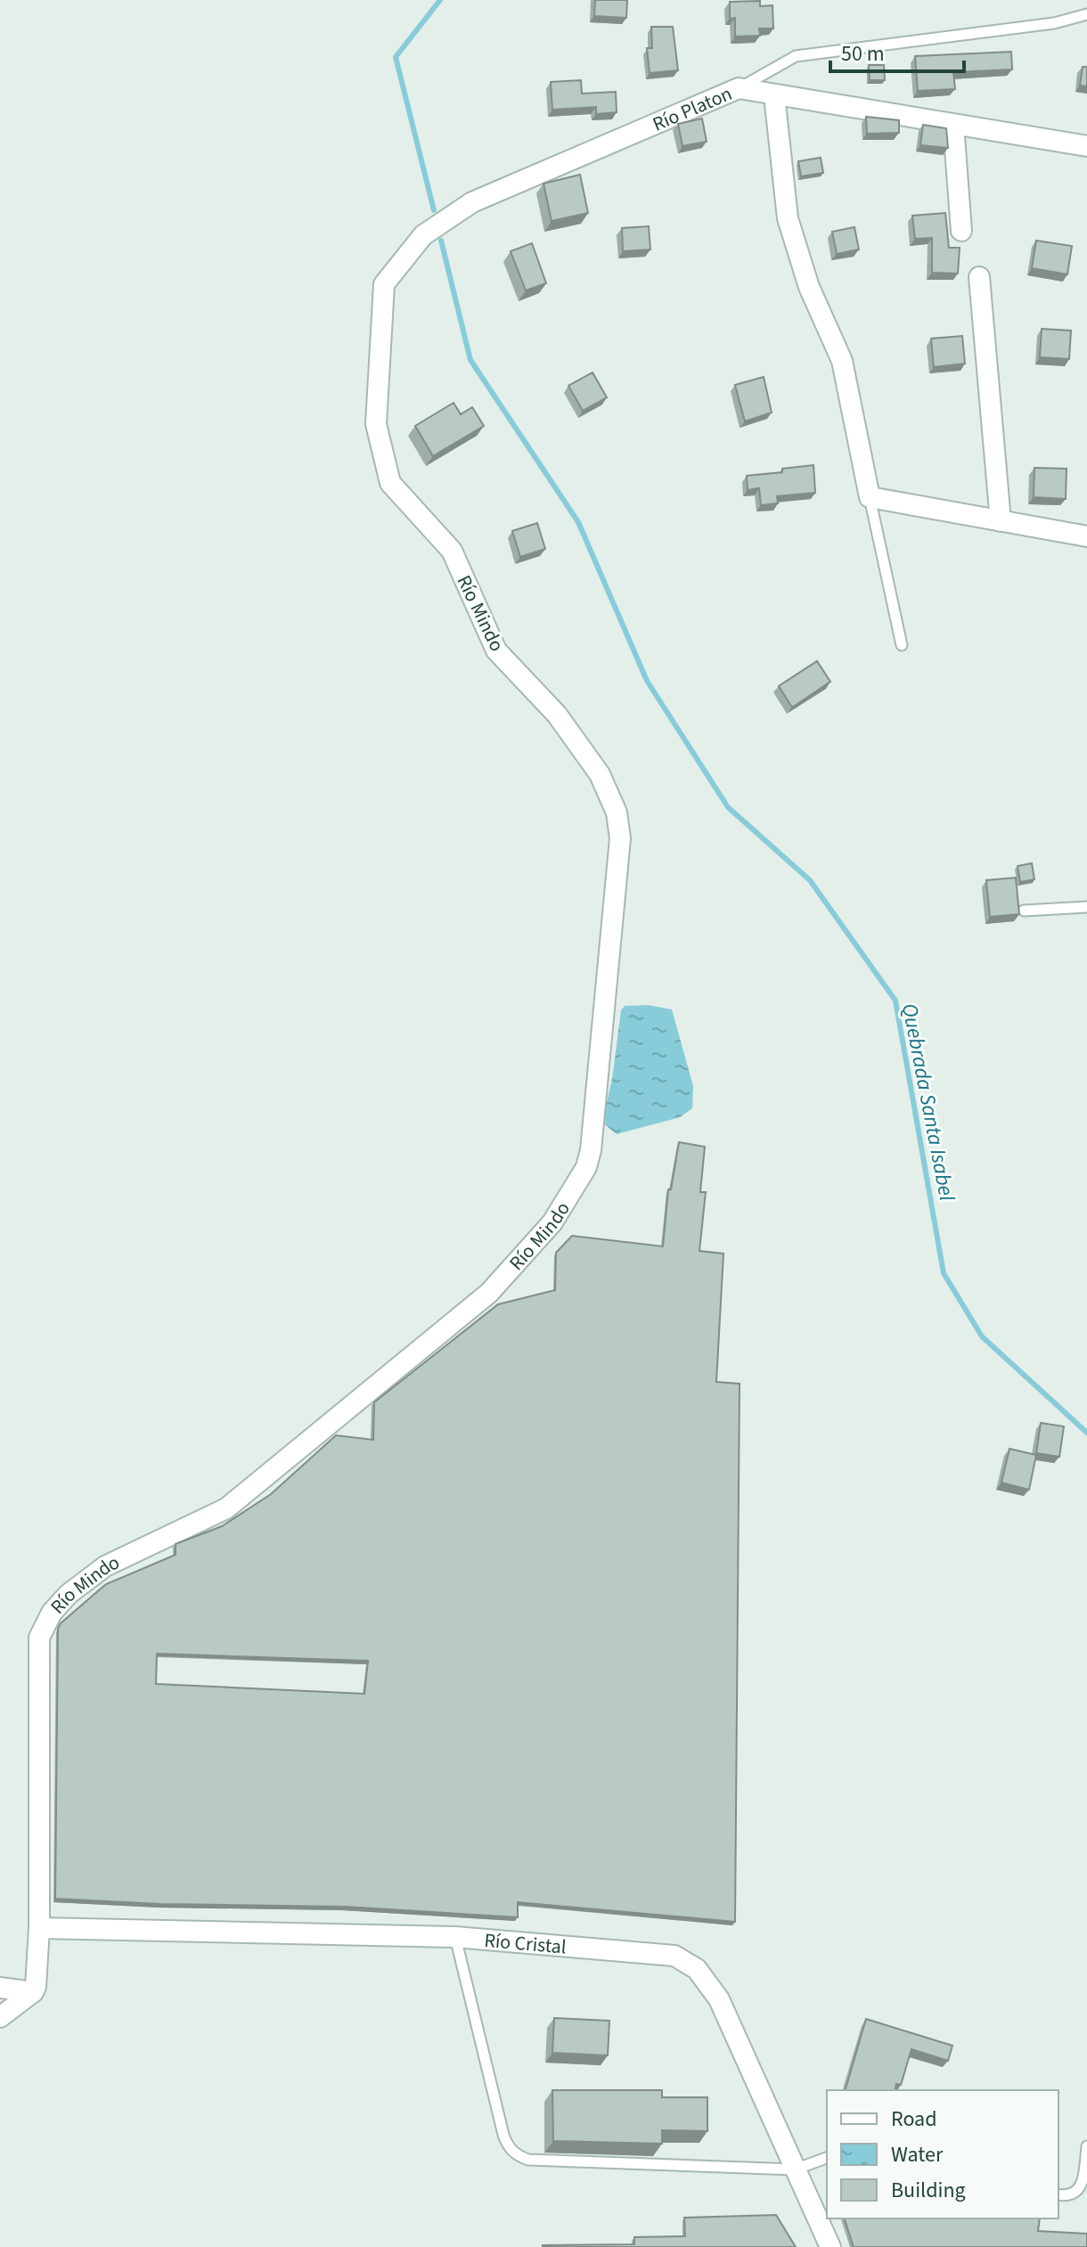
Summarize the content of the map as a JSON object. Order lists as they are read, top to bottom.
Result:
{
  "streets": {
    "street": ["Río Platon", "Río Mindo", "Río Cristal"]
  },
  "crossings": [
    ["Río Platon", "Río Mindo"],
    ["Río Mindo", "Río Cristal"]
  ],
  "water": ["Quebrada Santa Isabel"],
  "legend": ["Road", "Water", "Building"],
  "scale_bar": "50 m"
}
